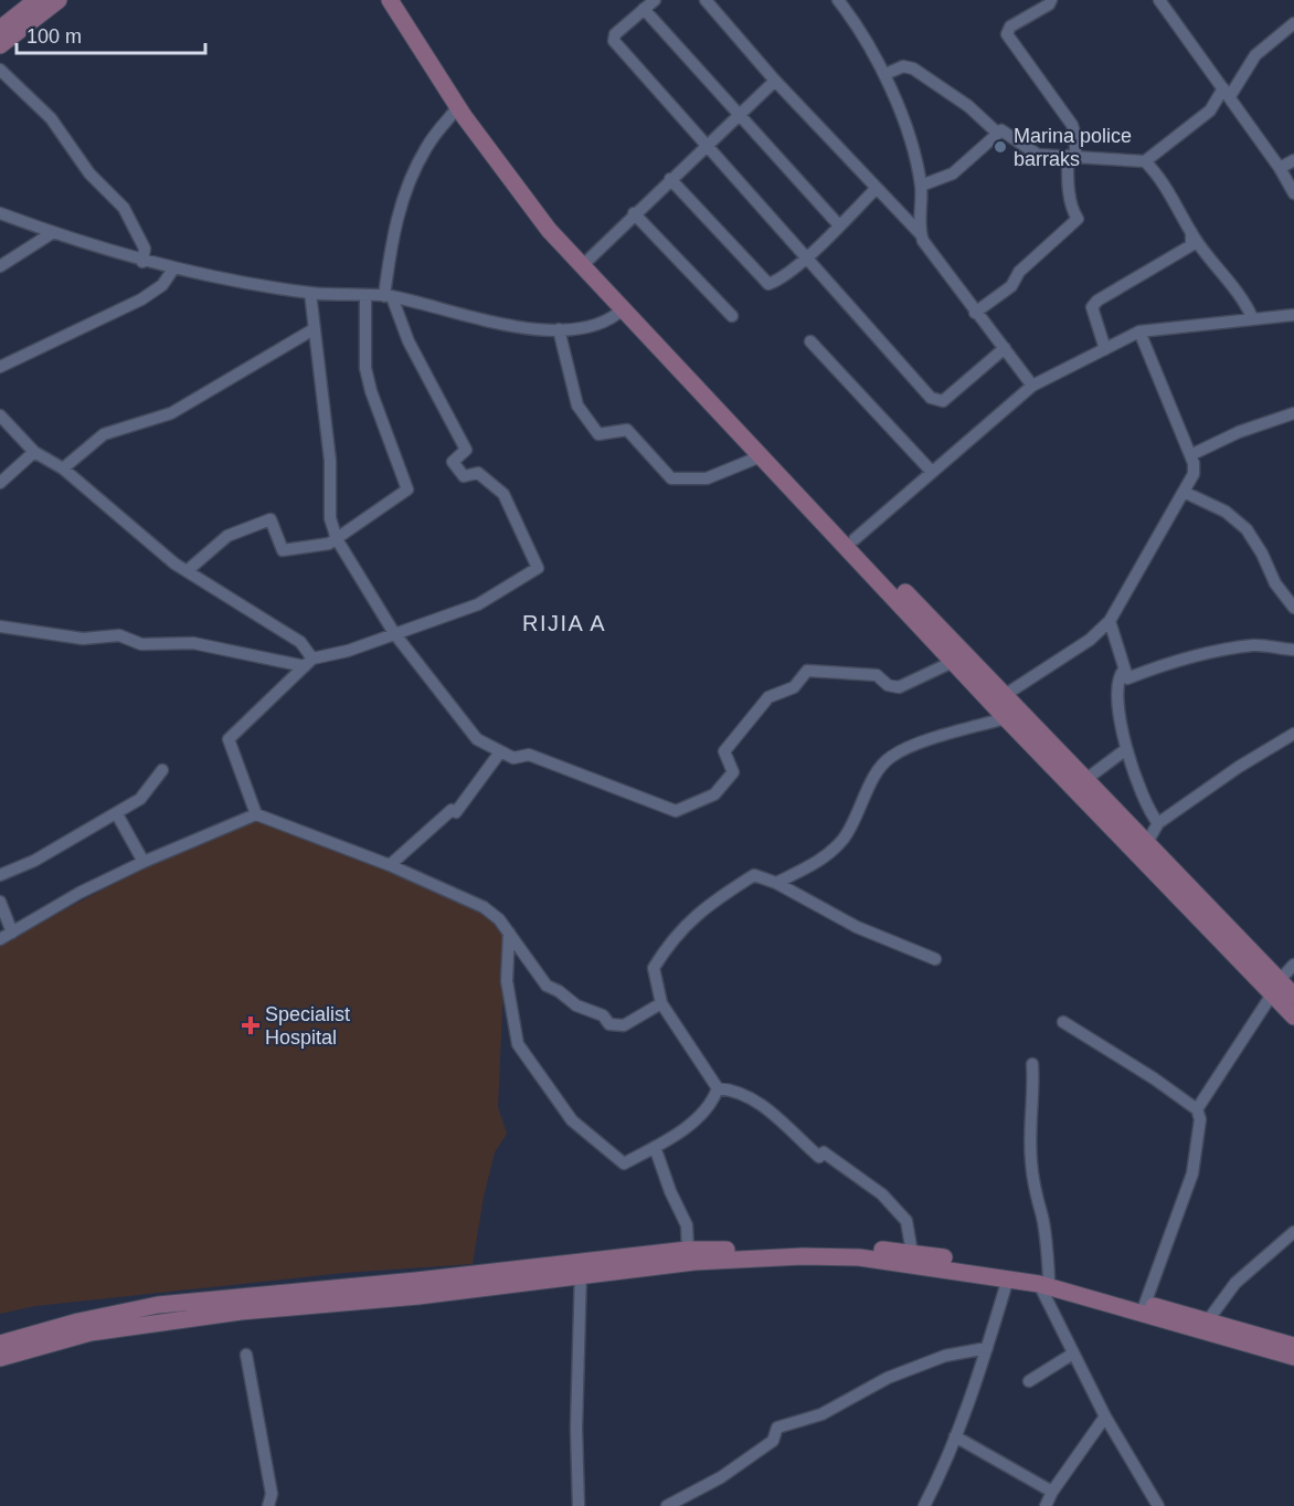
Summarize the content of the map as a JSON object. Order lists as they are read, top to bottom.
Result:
{
  "districts": ["RIJIA A"],
  "places": {
    "other": ["Marina police barraks"],
    "health": ["Specialist Hospital"]
  },
  "scale_bar": "100 m"
}
